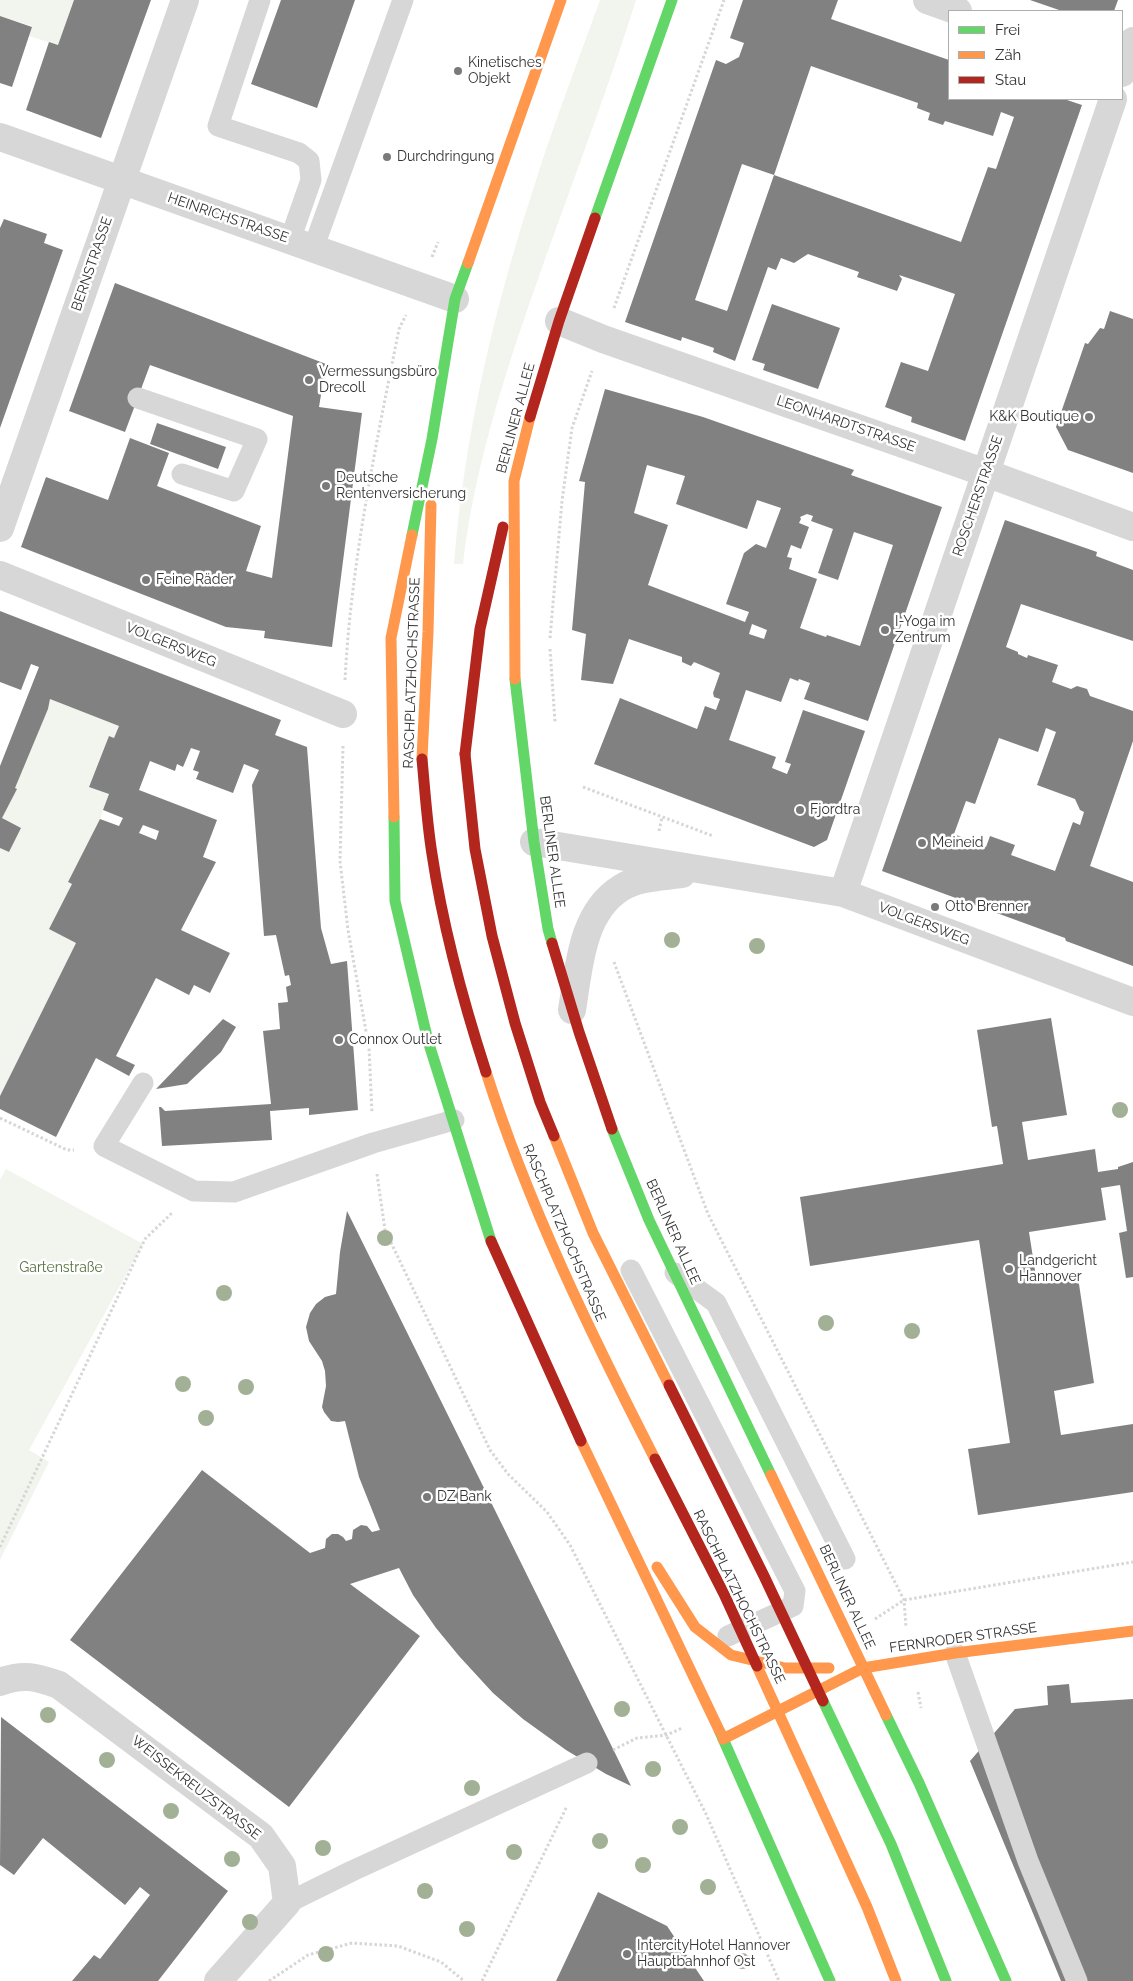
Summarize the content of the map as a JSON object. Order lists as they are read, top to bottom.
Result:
{
  "streets": {
    "main road": ["BERLINER ALLEE", "RASCHPLATZHOCHSTRASSE", "FERNRODER STRASSE"],
    "street": [
      "HEINRICHSTRASSE",
      "BERNSTRASSE",
      "LEONHARDTSTRASSE",
      "ROSCHERSTRASSE",
      "VOLGERSWEG",
      "WEISSEKREUZSTRASSE"
    ]
  },
  "crossings": [
    ["HEINRICHSTRASSE", "BERNSTRASSE"],
    ["HEINRICHSTRASSE", "BERLINER ALLEE"],
    ["BERLINER ALLEE", "LEONHARDTSTRASSE"],
    ["BERLINER ALLEE", "VOLGERSWEG"],
    ["BERLINER ALLEE", "RASCHPLATZHOCHSTRASSE"],
    ["BERLINER ALLEE", "FERNRODER STRASSE"],
    ["LEONHARDTSTRASSE", "ROSCHERSTRASSE"],
    ["ROSCHERSTRASSE", "VOLGERSWEG"]
  ],
  "parks": ["Gartenstraße"],
  "places": [
    "Kinetisches Objekt",
    "Durchdringung",
    "Vermessungsbüro Drecoll",
    "K&K Boutique",
    "Deutsche Rentenversicherung",
    "Feine Räder",
    "I-Yoga im Zentrum",
    "Fjordtra",
    "Meineid",
    "Otto Brenner",
    "Connox Outlet",
    "Landgericht Hannover",
    "DZ Bank",
    "IntercityHotel Hannover Hauptbahnhof Ost"
  ],
  "legend": ["Frei", "Zäh", "Stau"]
}
